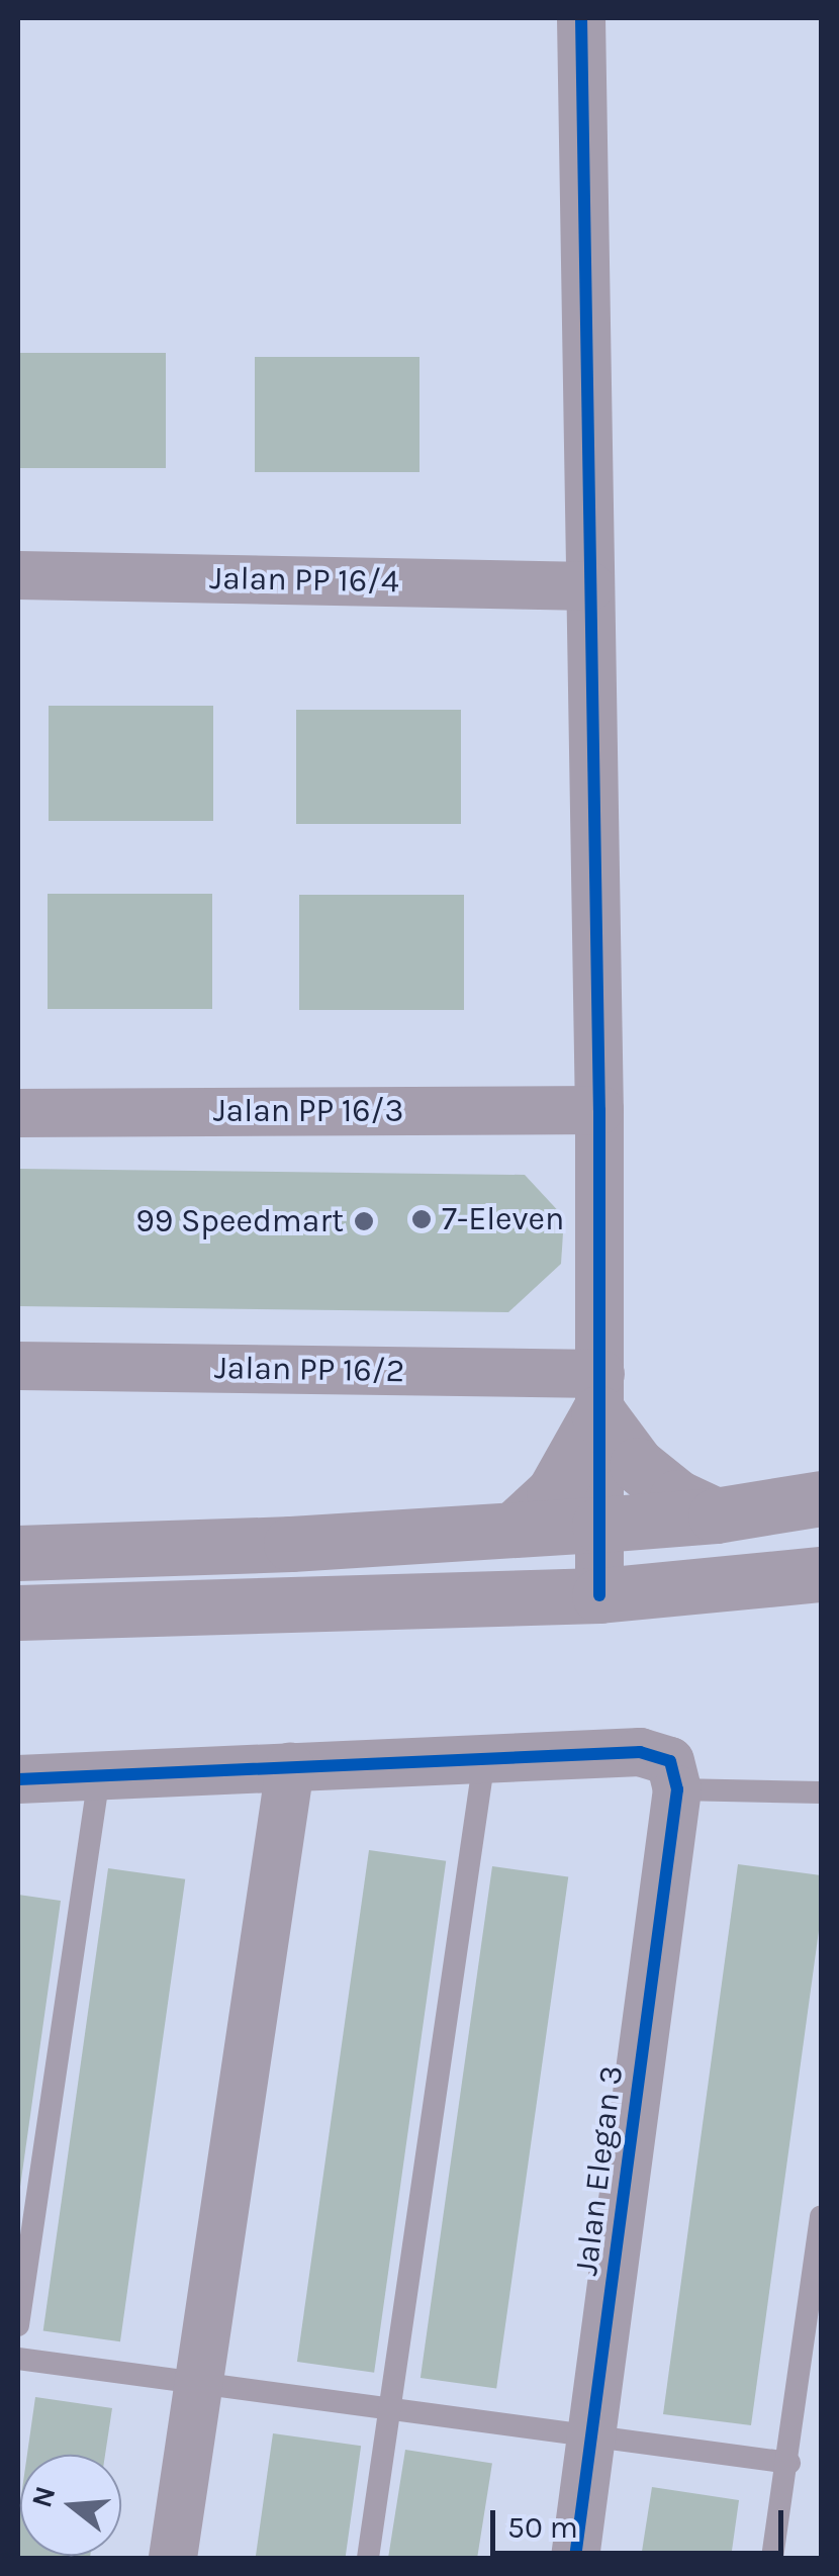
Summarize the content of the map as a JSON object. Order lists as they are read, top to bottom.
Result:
{
  "streets": {
    "street": [
      "Jalan PP 16/4",
      "Jalan PP 16/3",
      "Jalan PP 16/2",
      "Jalan Elegan 3"
    ]
  },
  "places": ["7-Eleven", "99 Speedmart"],
  "scale_bar": "50 m",
  "north": "left"
}
